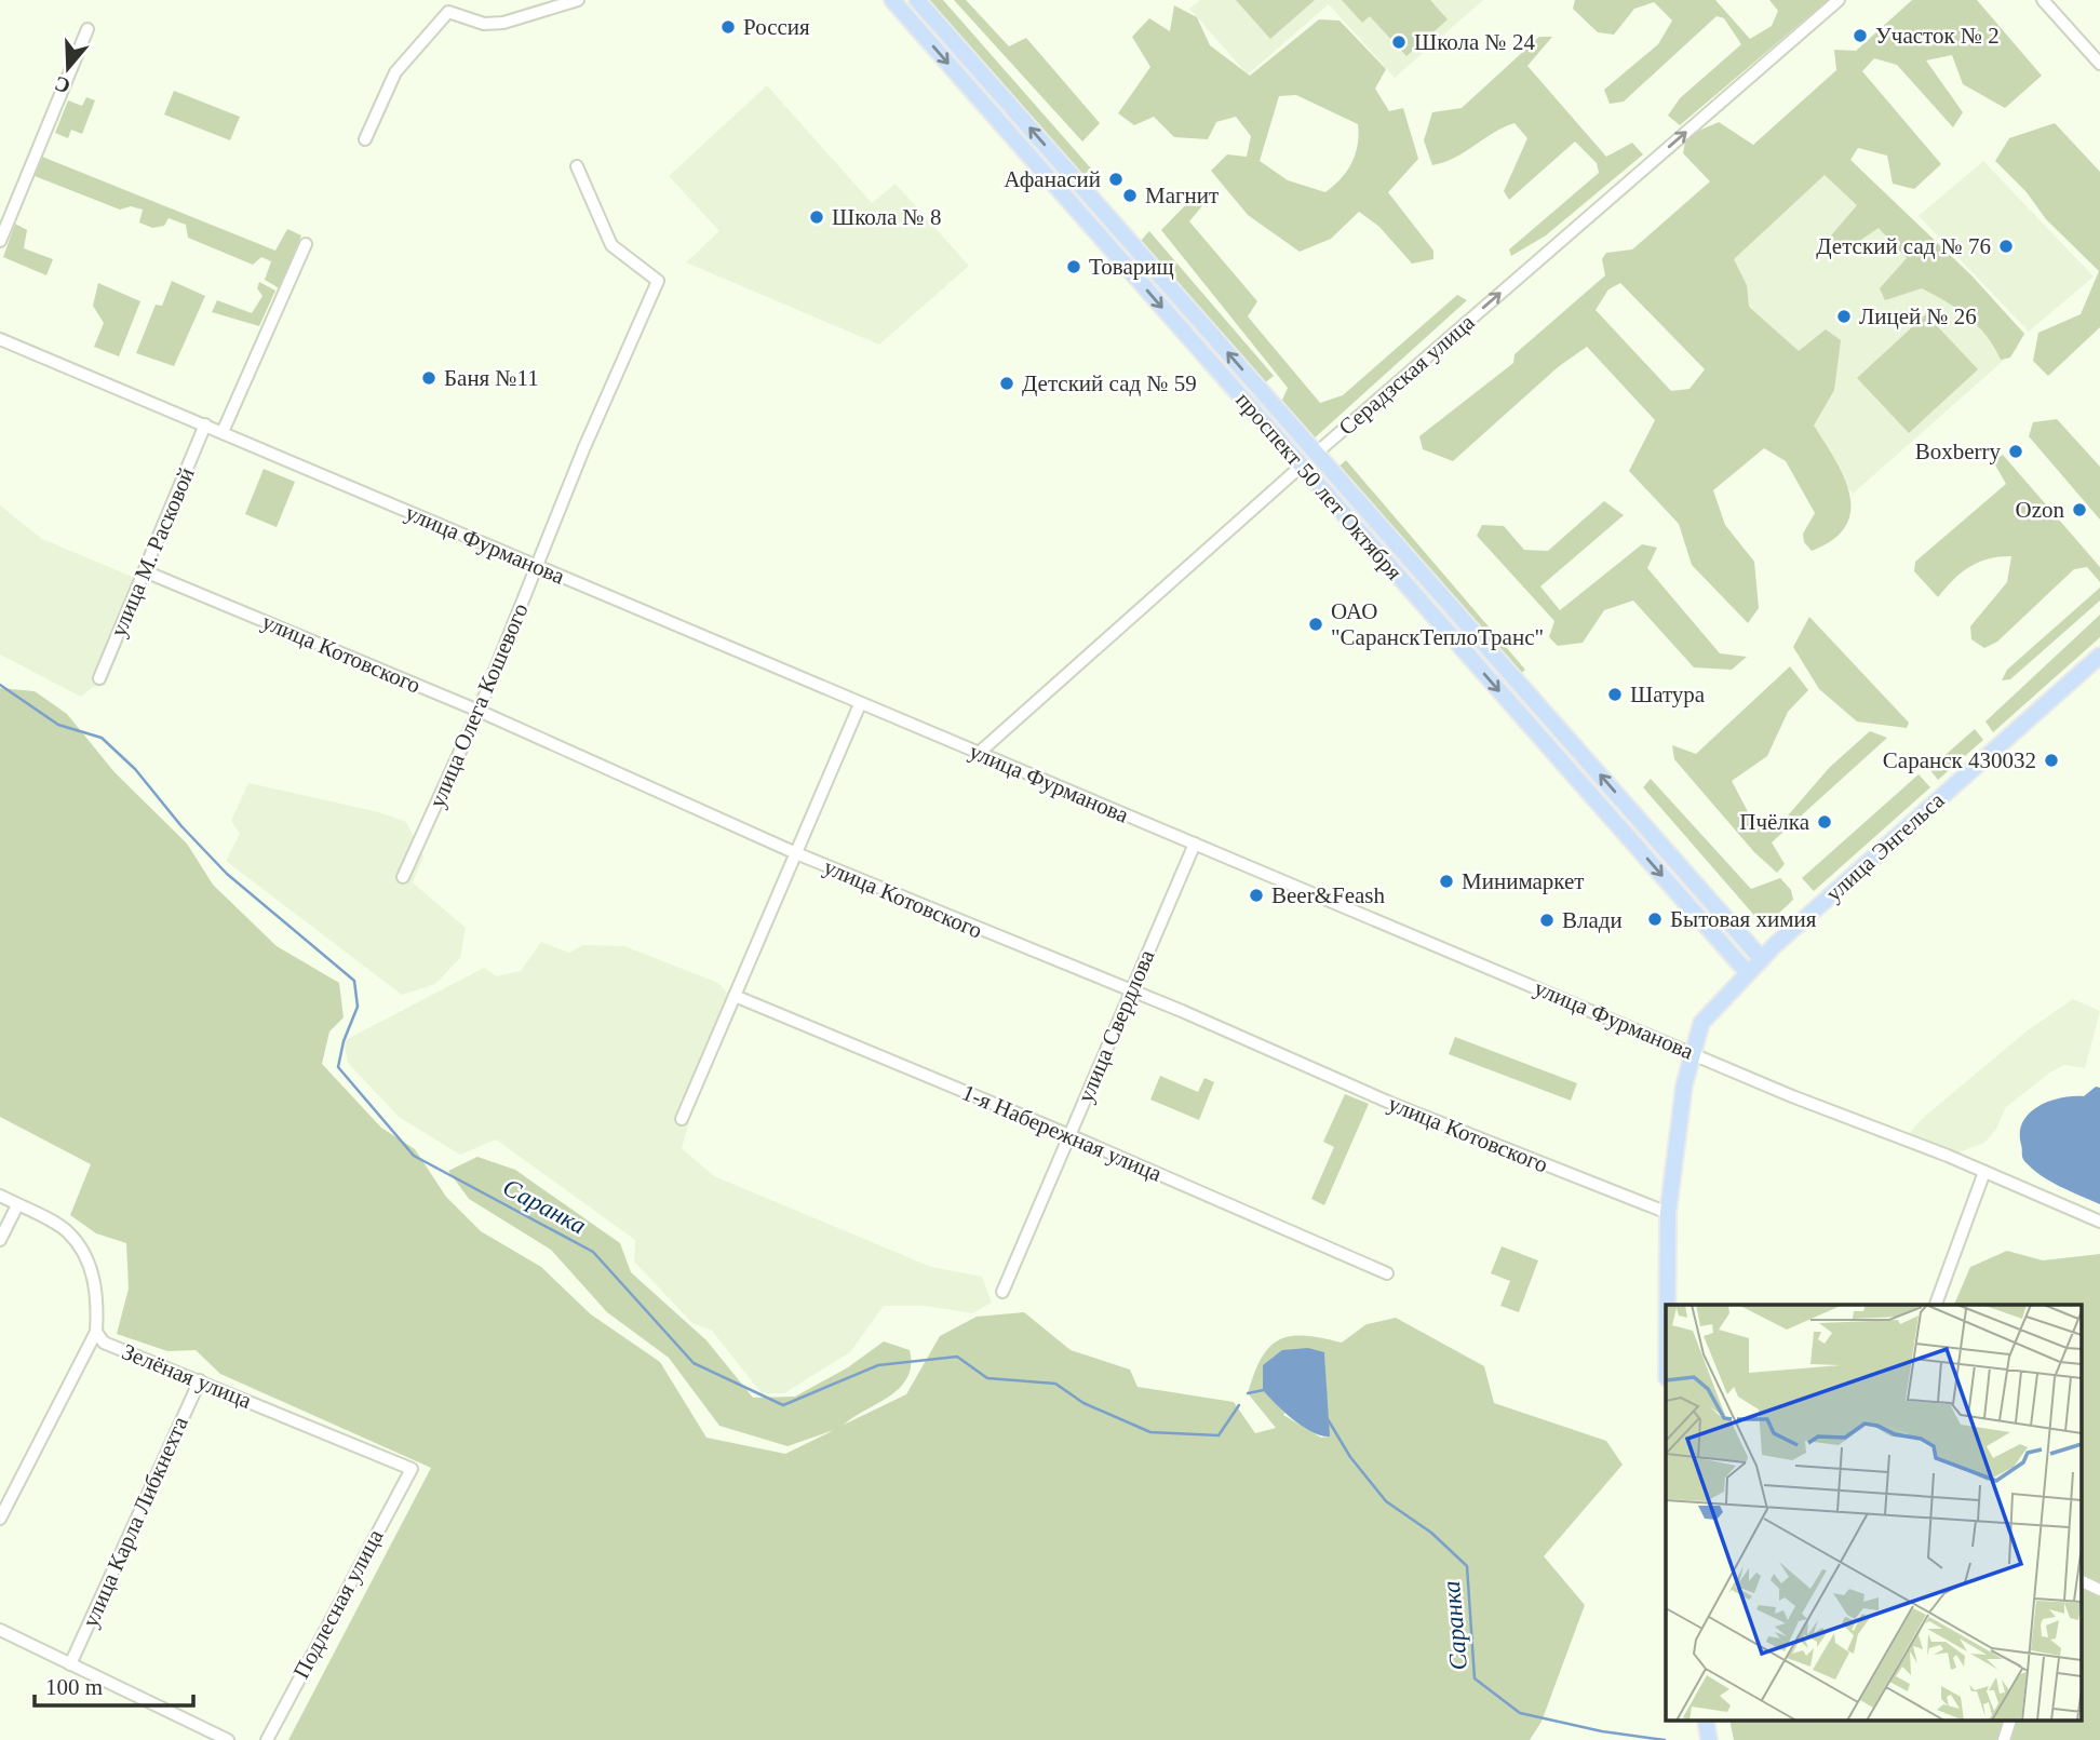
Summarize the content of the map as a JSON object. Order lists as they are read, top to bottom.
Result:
{
  "streets": {
    "main road": ["Серадзская улица", "проспект 50 лет Октября", "улица Энгельса"],
    "street": [
      "улица Фурманова",
      "улица М. Расковой",
      "улица Котовского",
      "улица Олега Кошевого",
      "улица Свердлова",
      "1-я Набережная улица",
      "Зелёная улица",
      "улица Карла Либкнехта",
      "Подлесная улица"
    ]
  },
  "crossings": [
    ["Серадзская улица", "проспект 50 лет Октября"],
    ["Серадзская улица", "улица Фурманова"],
    ["проспект 50 лет Октября", "улица Энгельса"],
    ["улица Фурманова", "улица М. Расковой"],
    ["улица Фурманова", "улица Олега Кошевого"],
    ["улица Фурманова", "улица Энгельса"],
    ["улица Фурманова", "улица Свердлова"],
    ["улица М. Расковой", "улица Котовского"],
    ["улица Котовского", "улица Олега Кошевого"],
    ["улица Котовского", "улица Энгельса"],
    ["улица Котовского", "улица Свердлова"],
    ["улица Свердлова", "1-я Набережная улица"],
    ["Зелёная улица", "улица Карла Либкнехта"],
    ["Зелёная улица", "Подлесная улица"]
  ],
  "one_way": ["Серадзская улица"],
  "water": ["Саранка"],
  "places": [
    "Россия",
    "Участок № 2",
    "Школа № 24",
    "Афанасий",
    "Магнит",
    "Школа № 8",
    "Детский сад № 76",
    "Товарищ",
    "Лицей № 26",
    "Баня №11",
    "Детский сад № 59",
    "Boxberry",
    "Ozon",
    "ОАО \"СаранскТеплоТранс\"",
    "Шатура",
    "Саранск 430032",
    "Пчёлка",
    "Минимаркет",
    "Beer&Feash",
    "Бытовая химия",
    "Влади"
  ],
  "scale_bar": "100 m",
  "north": "bottom"
}
